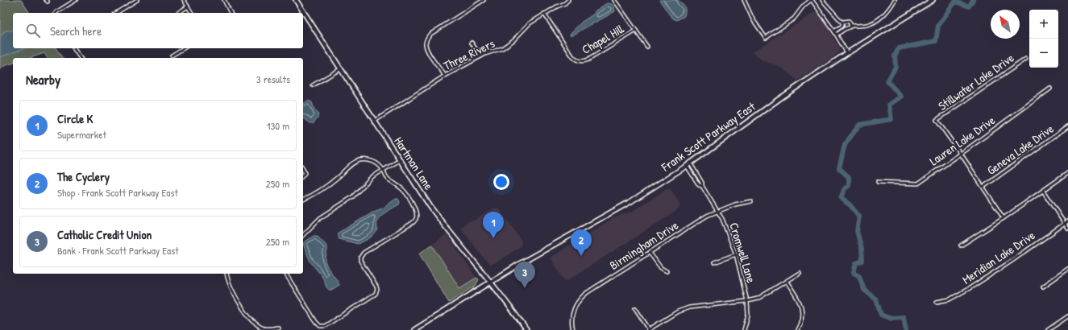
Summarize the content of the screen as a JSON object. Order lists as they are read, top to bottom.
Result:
{
  "streets": {
    "main road": ["Frank Scott Parkway East", "Hartman Lane"],
    "street": [
      "Chapel Hill",
      "Three Rivers",
      "Stillwater Lake Drive",
      "Lauren Lake Drive",
      "Geneva Lake Drive",
      "Birmingham Drive",
      "Cromwell Lane",
      "Meridian Lake Drive"
    ]
  },
  "crossings": [
    ["Chapel Hill", "Three Rivers"],
    ["Three Rivers", "Hartman Lane"],
    ["Stillwater Lake Drive", "Lauren Lake Drive"],
    ["Frank Scott Parkway East", "Hartman Lane"],
    ["Frank Scott Parkway East", "Cromwell Lane"],
    ["Birmingham Drive", "Cromwell Lane"]
  ],
  "north": "top left",
  "page": {
    "map_buttons": ["+", "−"],
    "search": "Search here",
    "heading": ["Nearby", "3 results"],
    "list": [
      {
        "mark": "1",
        "name": "Circle K",
        "note": "Supermarket",
        "value": "130 m"
      },
      {
        "mark": "2",
        "name": "The Cyclery",
        "note": "Shop · Frank Scott Parkway East",
        "value": "250 m"
      },
      {
        "mark": "3",
        "name": "Catholic Credit Union",
        "note": "Bank · Frank Scott Parkway East",
        "value": "250 m"
      }
    ],
    "pins": ["1", "2", "3"]
  }
}
